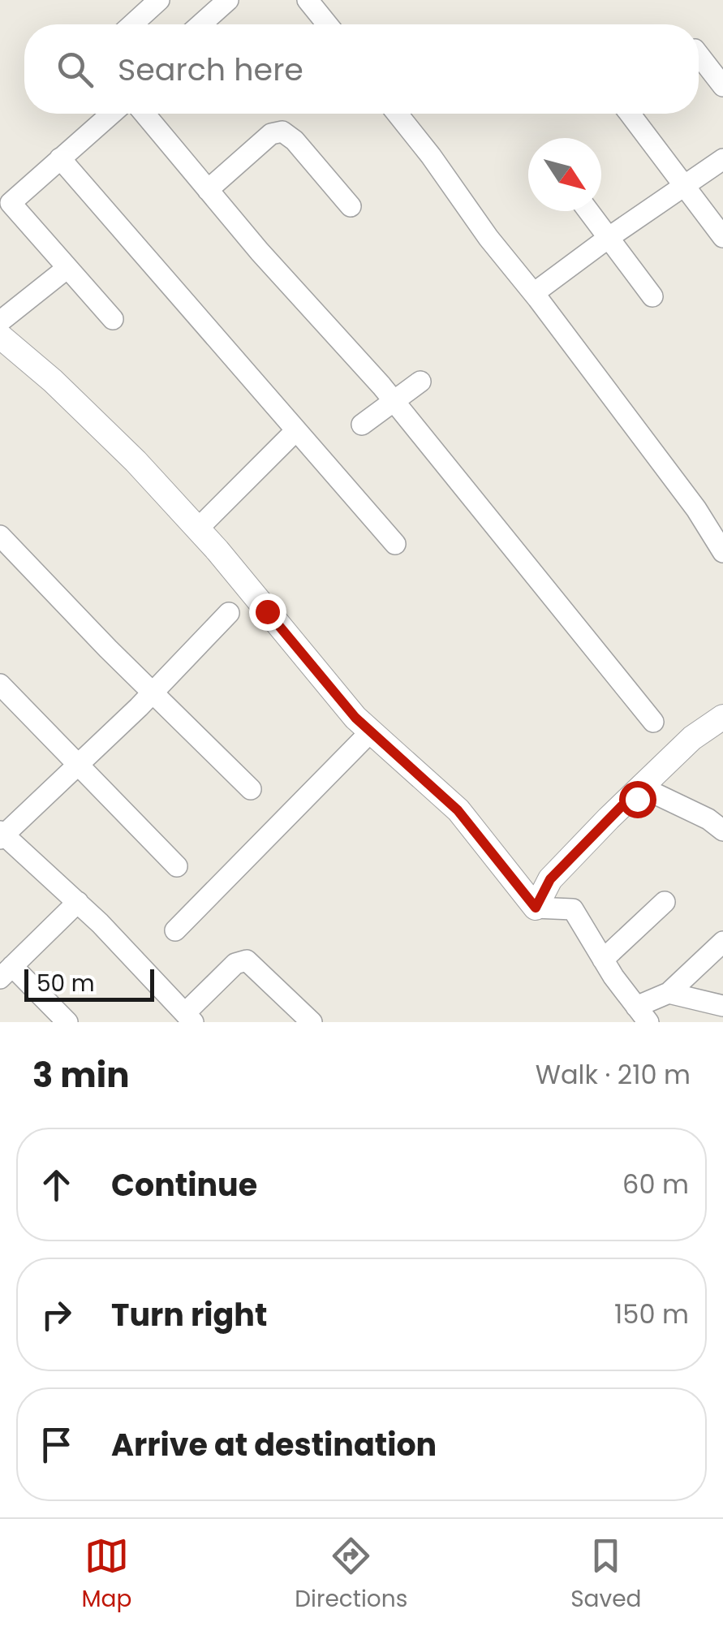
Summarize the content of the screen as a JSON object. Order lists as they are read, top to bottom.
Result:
{
  "scale_bar": "50 m",
  "north": "bottom right",
  "page": {
    "search": "Search here",
    "scale": "50 m",
    "heading": ["3 min", "Walk · 210 m"],
    "list": [
      ["Continue", "60 m"],
      ["Turn right", "150 m"],
      "Arrive at destination"
    ],
    "nav": ["Map", "Directions", "Saved"]
  }
}
